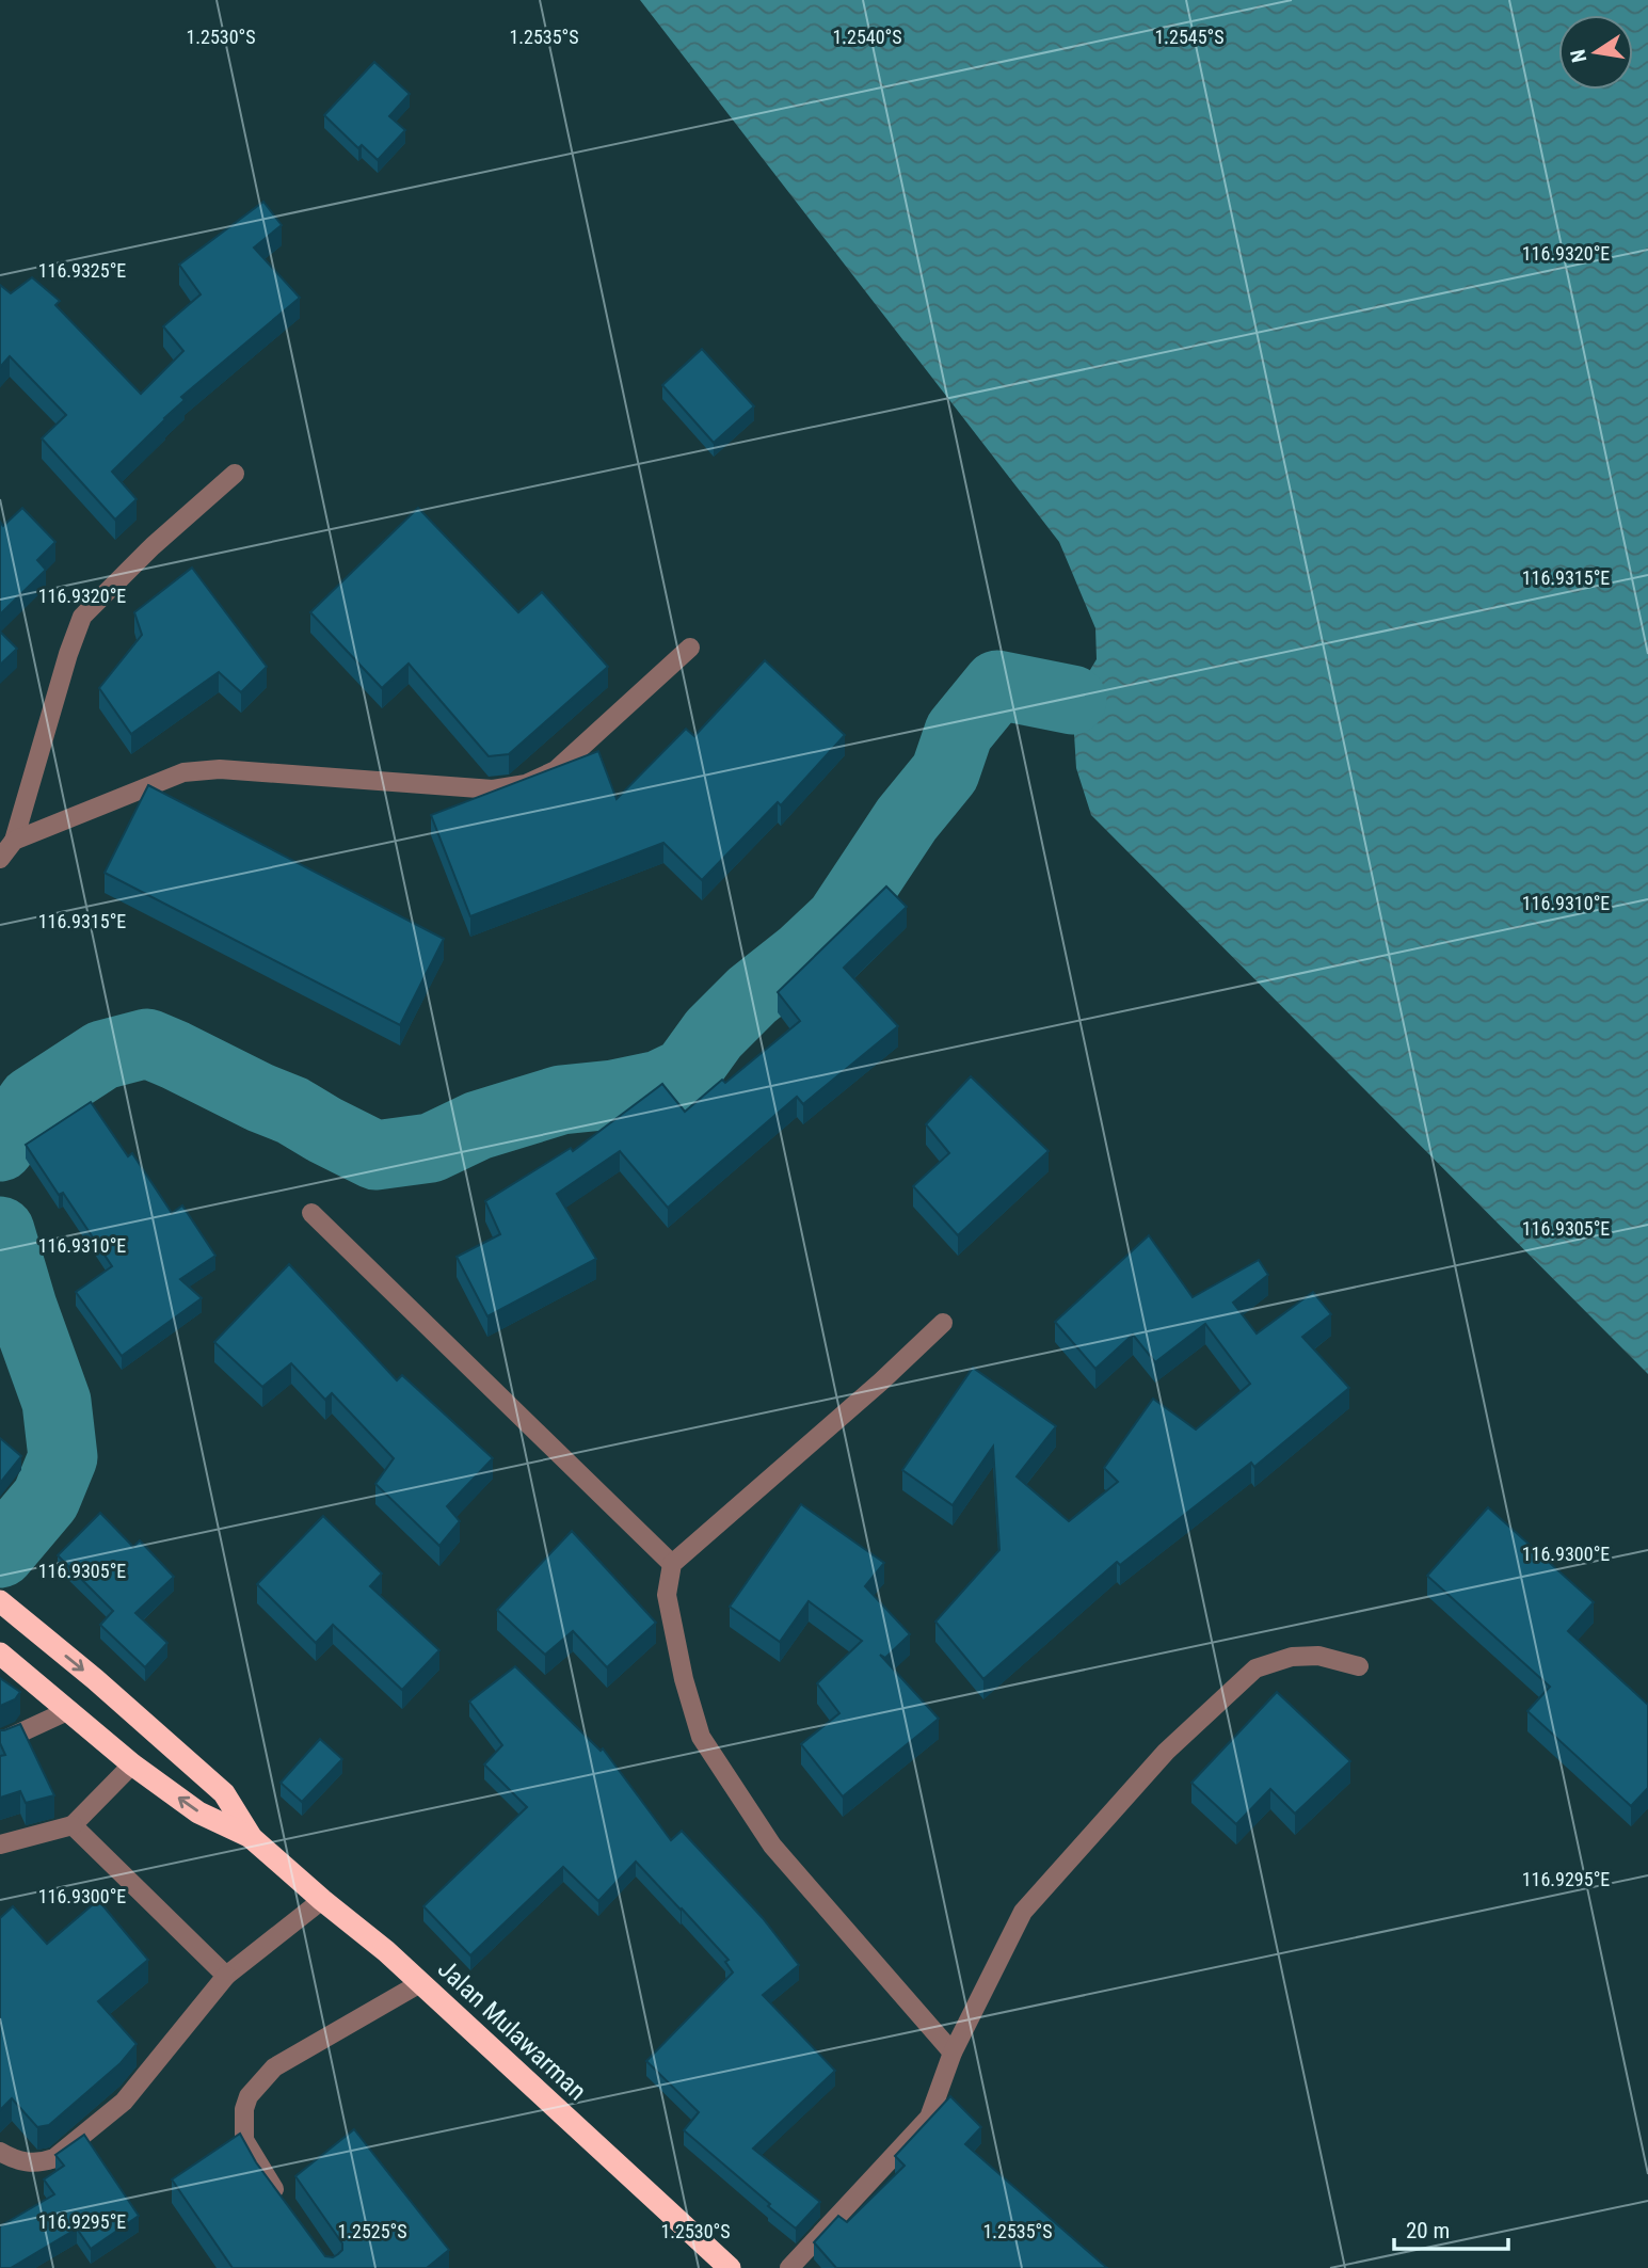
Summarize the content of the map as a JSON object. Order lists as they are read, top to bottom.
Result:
{
  "streets": {
    "highway": ["Jalan Mulawarman"]
  },
  "scale_bar": "20 m",
  "north": "left",
  "coordinates": [
    "1.2530°S",
    "1.2535°S",
    "1.2540°S",
    "1.2545°S",
    "116.9320°E",
    "116.9325°E",
    "116.9315°E",
    "116.9310°E",
    "116.9305°E",
    "116.9300°E",
    "116.9295°E",
    "1.2525°S"
  ]
}
